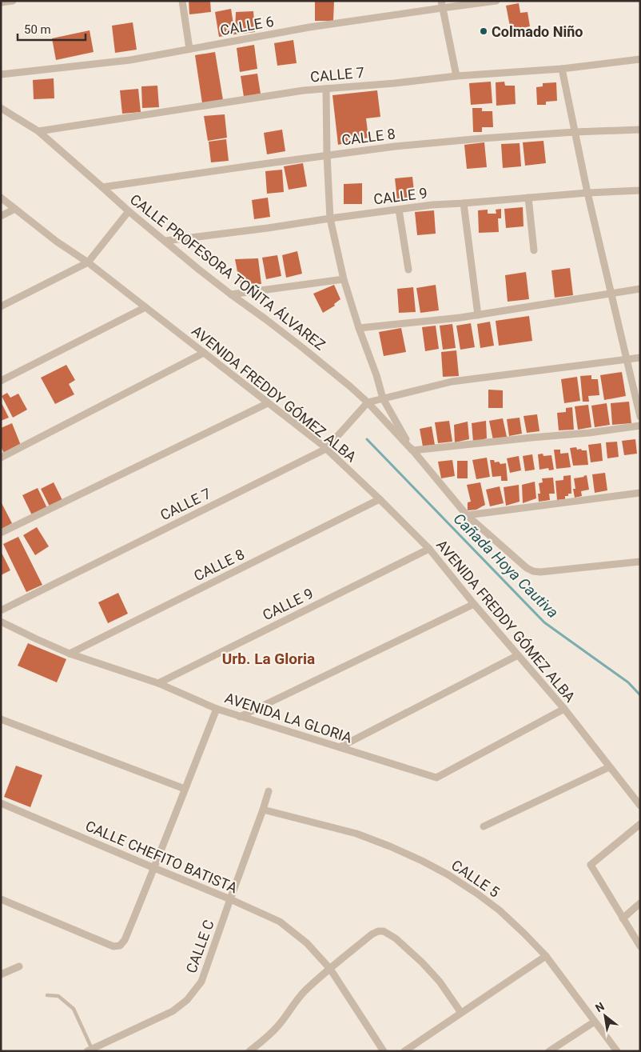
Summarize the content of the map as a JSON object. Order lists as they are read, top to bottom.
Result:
{
  "streets": {
    "street": [
      "CALLE 6",
      "CALLE 7",
      "CALLE 8",
      "CALLE 9",
      "CALLE PROFESORA TOÑITA ÁLVAREZ",
      "AVENIDA FREDDY GÓMEZ ALBA",
      "AVENIDA LA GLORIA",
      "CALLE CHEFITO BATISTA",
      "CALLE 5",
      "CALLE C"
    ]
  },
  "crossings": [
    ["CALLE 7", "CALLE PROFESORA TOÑITA ÁLVAREZ"],
    ["CALLE 7", "AVENIDA FREDDY GÓMEZ ALBA"],
    ["CALLE 8", "CALLE PROFESORA TOÑITA ÁLVAREZ"],
    ["CALLE 8", "AVENIDA FREDDY GÓMEZ ALBA"],
    ["CALLE 8", "AVENIDA LA GLORIA"],
    ["CALLE 9", "CALLE PROFESORA TOÑITA ÁLVAREZ"],
    ["CALLE 9", "AVENIDA FREDDY GÓMEZ ALBA"],
    ["CALLE 9", "AVENIDA LA GLORIA"],
    ["AVENIDA FREDDY GÓMEZ ALBA", "AVENIDA LA GLORIA"],
    ["CALLE CHEFITO BATISTA", "CALLE C"],
    ["CALLE 5", "CALLE C"]
  ],
  "districts": ["Urb. La Gloria"],
  "water": ["Cañada Hoya Cautiva"],
  "places": ["Colmado Niño"],
  "scale_bar": "50 m",
  "north": "top left"
}
